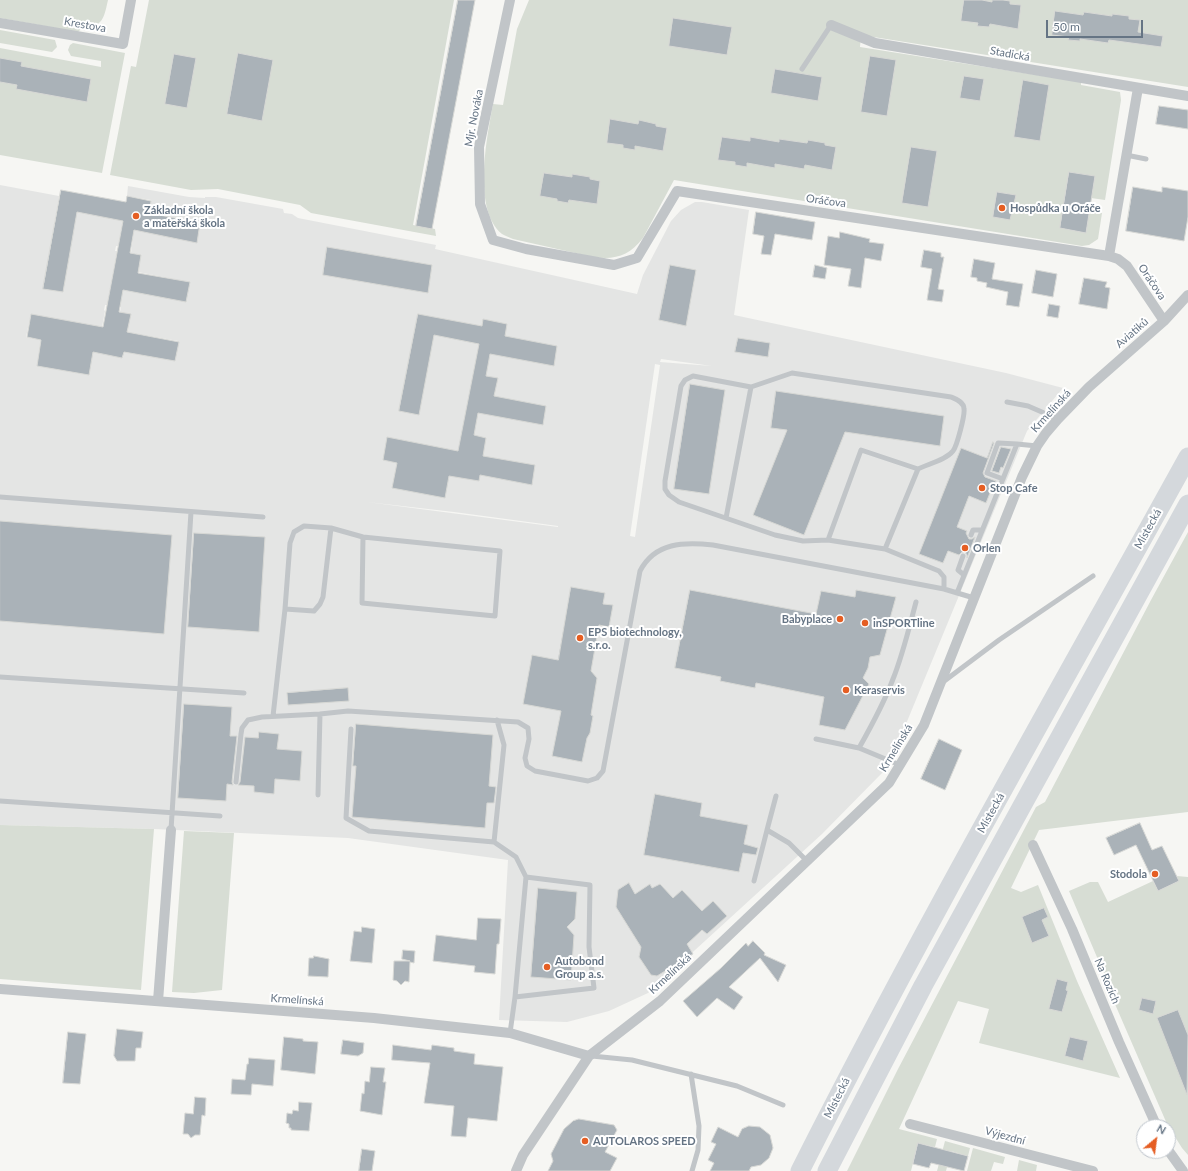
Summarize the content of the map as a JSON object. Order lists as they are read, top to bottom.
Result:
{
  "streets": {
    "highway": ["Místecká"],
    "street": [
      "Krestova",
      "Stadická",
      "Mjr. Nováka",
      "Oráčova",
      "Aviatiků",
      "Krmelínská",
      "Na Rozích",
      "Výjezdní"
    ]
  },
  "crossings": [
    ["Mjr. Nováka", "Oráčova"],
    ["Oráčova", "Aviatiků"],
    ["Aviatiků", "Krmelínská"]
  ],
  "places": [
    "Hospůdka u Oráče",
    "Základní škola a mateřská škola",
    "Stop Cafe",
    "Orlen",
    "Babyplace",
    "inSPORTline",
    "EPS biotechnology, s.r.o.",
    "Keraservis",
    "Stodola",
    "Autobond Group a.s.",
    "AUTOLAROS SPEED"
  ],
  "scale_bar": "50 m",
  "north": "top right"
}
